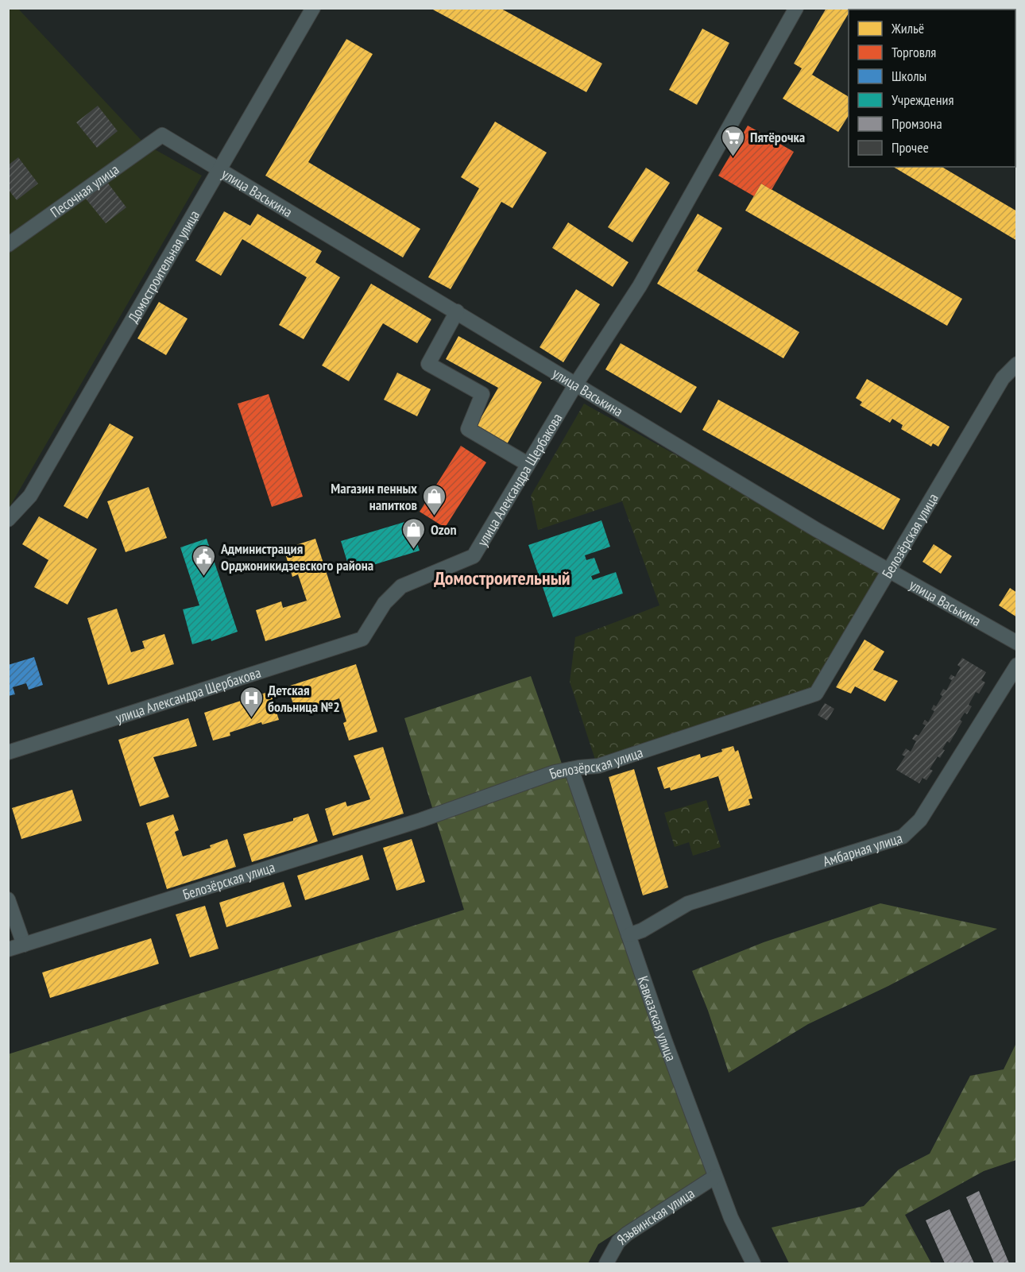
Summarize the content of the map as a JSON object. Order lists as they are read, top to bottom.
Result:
{
  "streets": {
    "street": [
      "Песочная улица",
      "улица Васькина",
      "Домостроительная улица",
      "улица Александра Щербакова",
      "Белозёрская улица",
      "Амбарная улица",
      "Кавказская улица",
      "Язьвинская улица"
    ]
  },
  "crossings": [
    ["Песочная улица", "улица Васькина"],
    ["улица Васькина", "Домостроительная улица"],
    ["улица Васькина", "улица Александра Щербакова"],
    ["улица Васькина", "Белозёрская улица"],
    ["Белозёрская улица", "Кавказская улица"],
    ["Амбарная улица", "Кавказская улица"],
    ["Кавказская улица", "Язьвинская улица"]
  ],
  "districts": ["Домостроительный"],
  "places": {
    "supermarket": ["Пятёрочка"],
    "shop": ["Магазин пенных напитков", "Ozon"],
    "public building": ["Администрация Орджоникидзевского района"],
    "hospital": ["Детская больница №2"]
  },
  "legend": [
    "Жильё",
    "Торговля",
    "Школы",
    "Учреждения",
    "Промзона",
    "Прочее"
  ]
}
